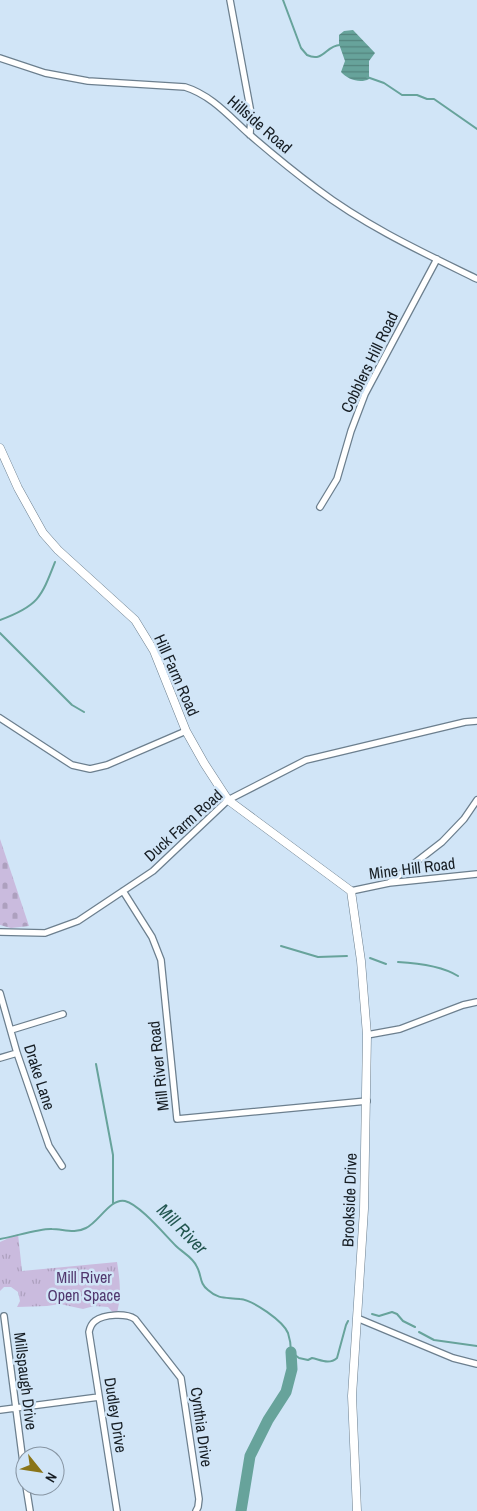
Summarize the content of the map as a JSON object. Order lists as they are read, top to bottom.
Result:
{
  "streets": {
    "main road": ["Hill Farm Road", "Brookside Drive"],
    "street": [
      "Hillside Road",
      "Cobblers Hill Road",
      "Duck Farm Road",
      "Mine Hill Road",
      "Mill River Road",
      "Drake Lane",
      "Millspaugh Drive",
      "Dudley Drive",
      "Cynthia Drive"
    ]
  },
  "crossings": [
    ["Hillside Road", "Cobblers Hill Road"],
    ["Hill Farm Road", "Duck Farm Road"],
    ["Hill Farm Road", "Mine Hill Road"],
    ["Hill Farm Road", "Brookside Drive"],
    ["Duck Farm Road", "Mill River Road"],
    ["Mine Hill Road", "Brookside Drive"],
    ["Mill River Road", "Brookside Drive"],
    ["Dudley Drive", "Cynthia Drive"]
  ],
  "water": ["Mill River"],
  "parks": ["Mill River Open Space"],
  "north": "bottom right"
}
